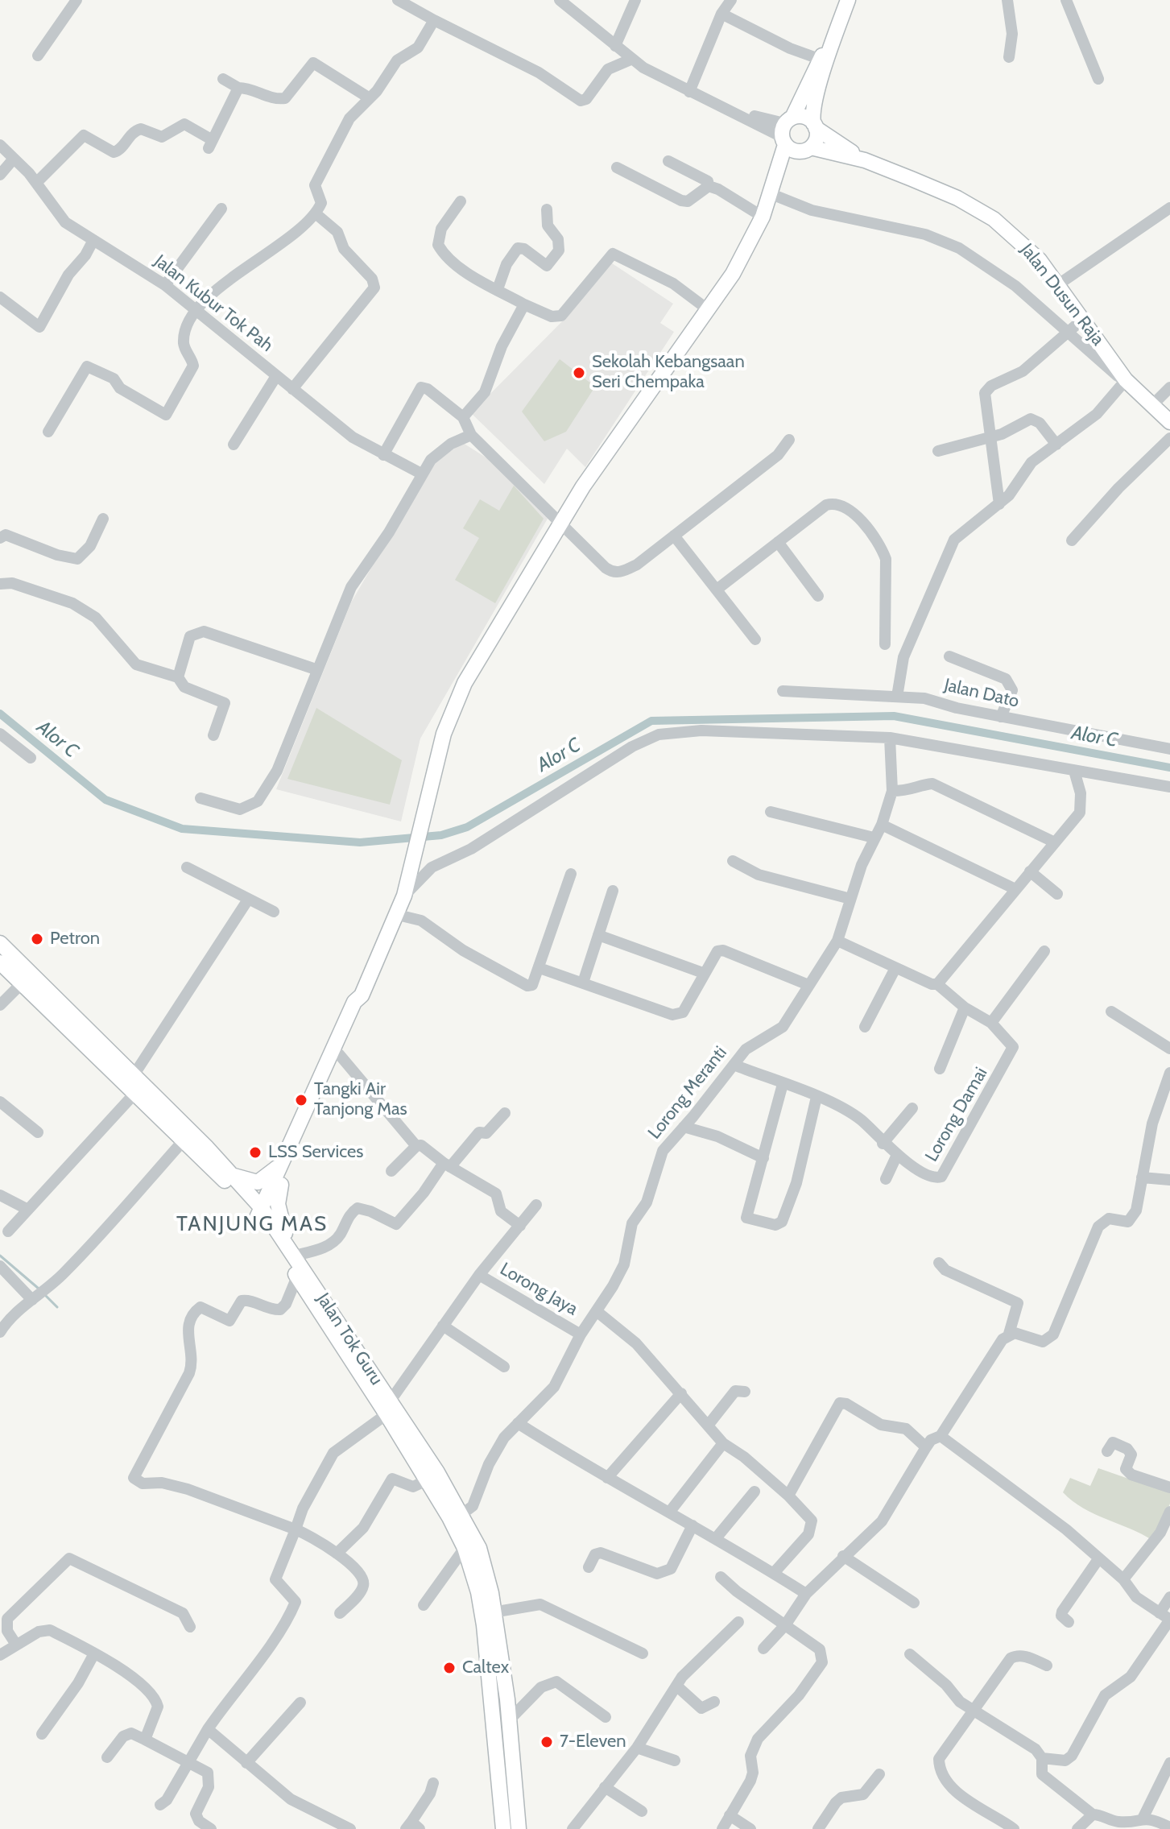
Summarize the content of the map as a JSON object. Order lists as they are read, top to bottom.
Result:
{
  "streets": {
    "main road": ["Jalan Dusun Raja", "Jalan Tok Guru"],
    "street": [
      "Jalan Kubur Tok Pah",
      "Jalan Dato",
      "Lorong Meranti",
      "Lorong Damai",
      "Lorong Jaya"
    ]
  },
  "crossings": [
    ["Lorong Meranti", "Lorong Damai"],
    ["Lorong Meranti", "Lorong Jaya"],
    ["Lorong Meranti", "Jalan Tok Guru"]
  ],
  "districts": ["TANJUNG MAS"],
  "water": ["Alor C"],
  "places": [
    "Sekolah Kebangsaan Seri Chempaka",
    "Petron",
    "Tangki Air Tanjong Mas",
    "LSS Services",
    "Caltex",
    "7-Eleven"
  ]
}
